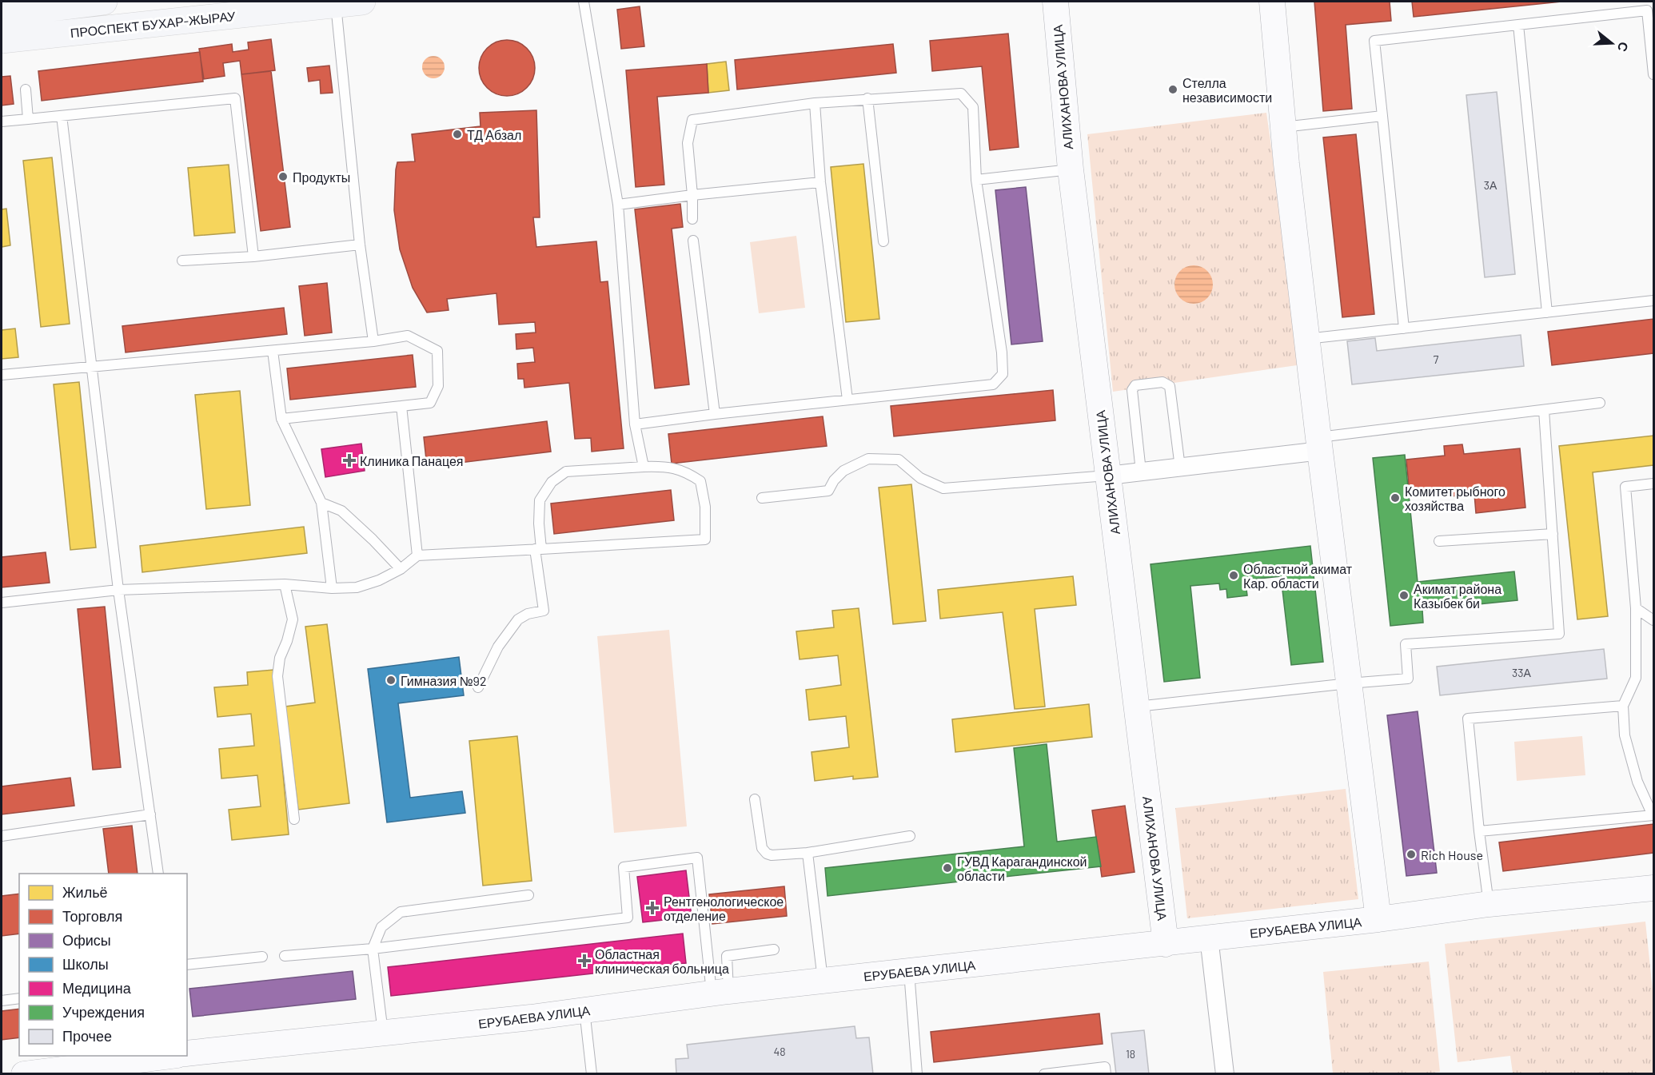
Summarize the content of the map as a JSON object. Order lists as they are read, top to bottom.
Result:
{
  "streets": {
    "main road": ["ПРОСПЕКТ БУХАР-ЖЫРАУ"],
    "street": ["АЛИХАНОВА УЛИЦА", "ЕРУБАЕВА УЛИЦА"]
  },
  "crossings": [
    ["АЛИХАНОВА УЛИЦА", "ЕРУБАЕВА УЛИЦА"]
  ],
  "places": {
    "other": [
      "Стелла независимости",
      "ТД Абзал",
      "Продукты",
      "Комитет рыбного хозяйства",
      "Областной акимат Кар. области",
      "Акимат района Казыбек би",
      "Гимназия №92",
      "Rich House",
      "ГУВД Карагандинской области"
    ],
    "health": ["Клиника Панацея", "Рентгенологическое отделение", "Областная клиническая больница"]
  },
  "house_numbers": [
    "3А",
    "7",
    "33А",
    "48",
    "18"
  ],
  "legend": [
    "Жильё",
    "Торговля",
    "Офисы",
    "Школы",
    "Медицина",
    "Учреждения",
    "Прочее"
  ],
  "north": "right"
}
